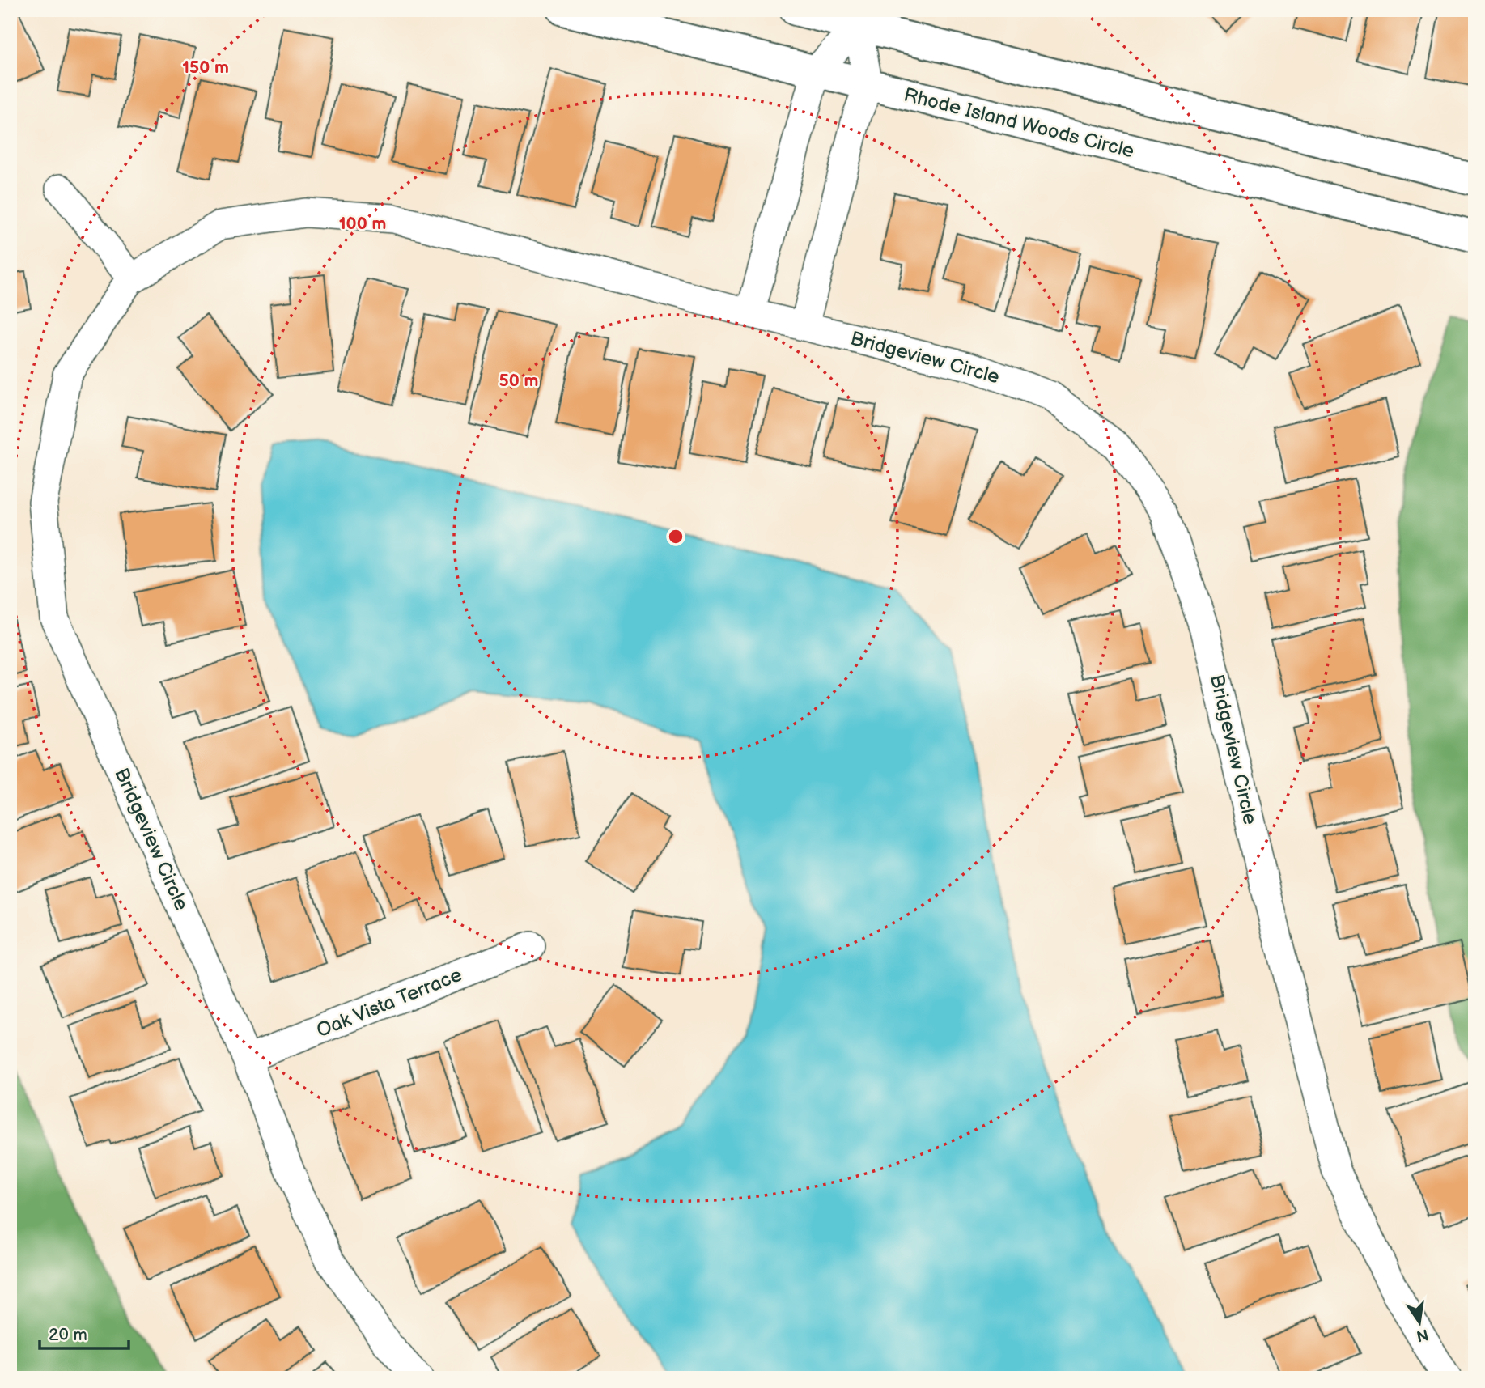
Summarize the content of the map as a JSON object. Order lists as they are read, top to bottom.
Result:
{
  "streets": {
    "street": ["Rhode Island Woods Circle", "Bridgeview Circle", "Oak Vista Terrace"]
  },
  "crossings": [
    ["Bridgeview Circle", "Oak Vista Terrace"]
  ],
  "scale_bar": "20 m",
  "north": "bottom",
  "rings": ["150 m", "100 m", "50 m"]
}
